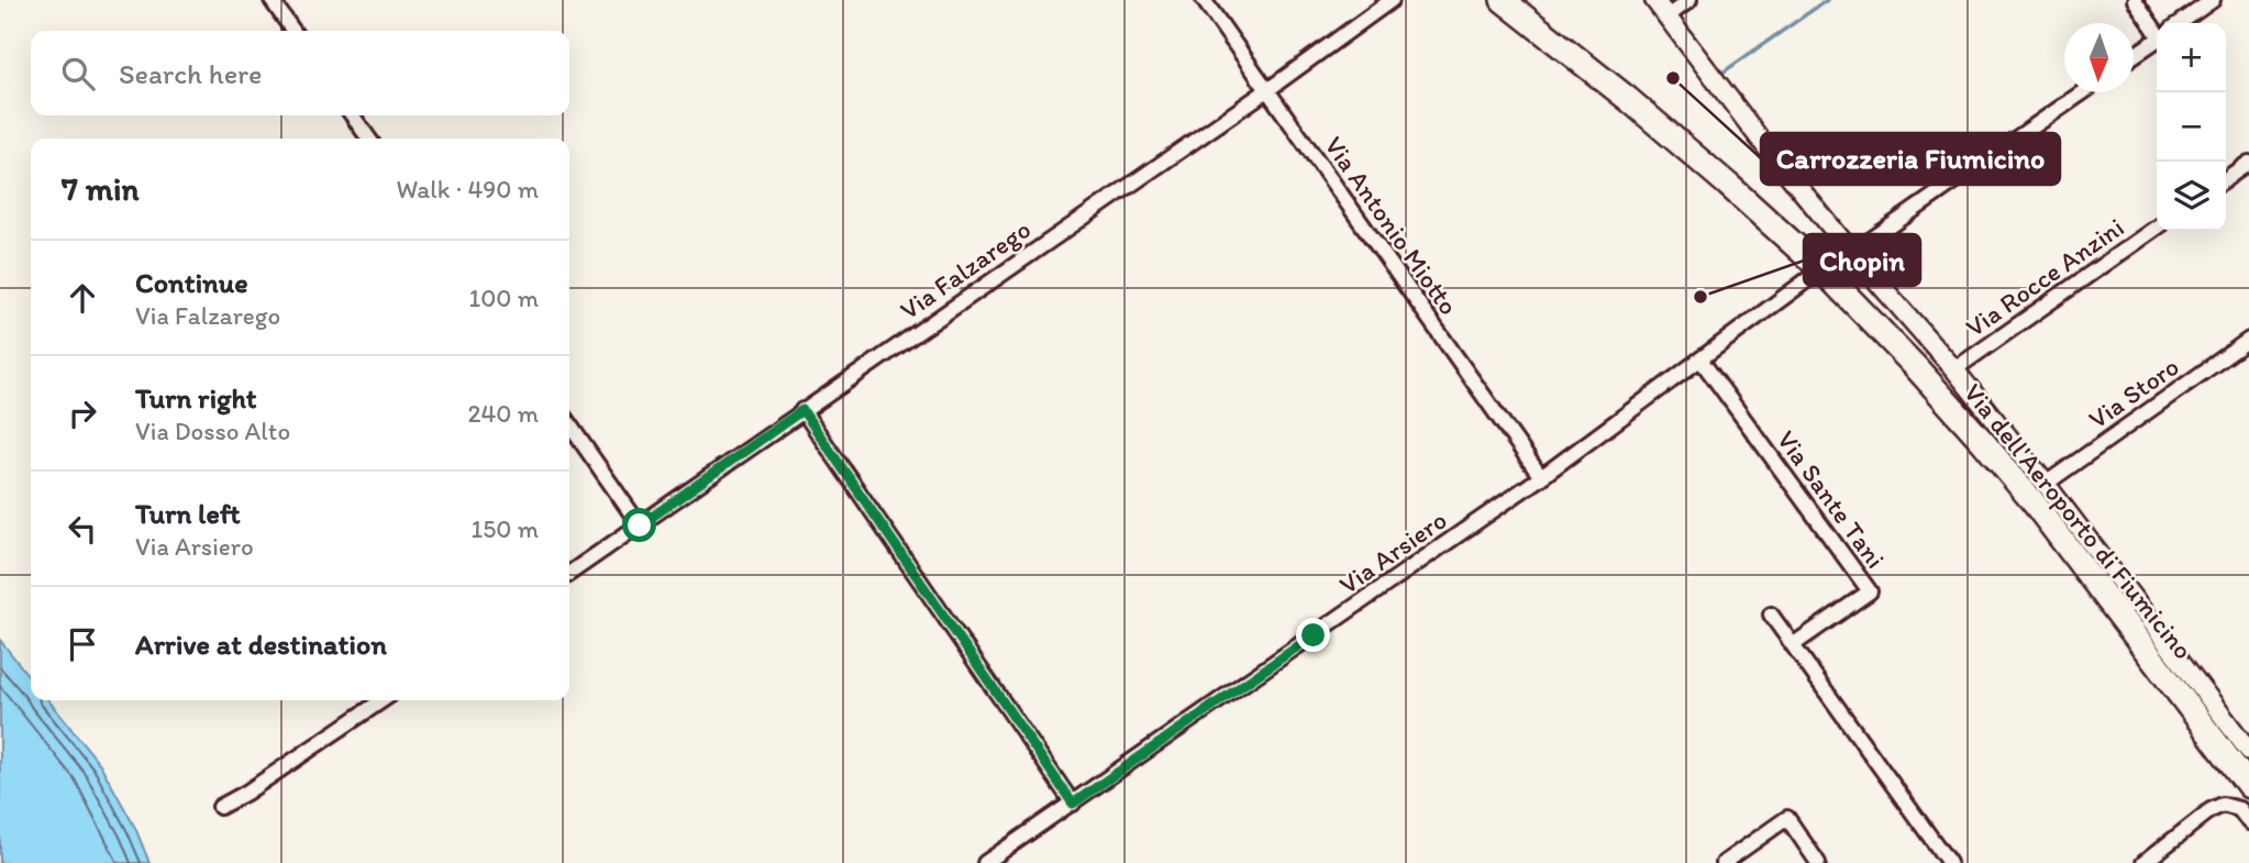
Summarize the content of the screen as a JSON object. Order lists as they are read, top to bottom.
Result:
{
  "streets": {
    "main road": ["Via dell'Aeroporto di Fiumicino"],
    "street": [
      "Via Antonio Miotto",
      "Via Falzarego",
      "Via Rocce Anzini",
      "Via Storo",
      "Via Sante Tani",
      "Via Arsiero"
    ]
  },
  "crossings": [
    ["Via Antonio Miotto", "Via Falzarego"],
    ["Via Antonio Miotto", "Via Arsiero"],
    ["Via Sante Tani", "Via Arsiero"],
    ["Via dell'Aeroporto di Fiumicino", "Via Arsiero"]
  ],
  "places": ["Carrozzeria Fiumicino", "Chopin"],
  "north": "bottom",
  "page": {
    "map_buttons": ["+", "−"],
    "search": "Search here",
    "heading": ["7 min", "Walk · 490 m"],
    "list": [
      ["Continue", "Via Falzarego", "100 m"],
      ["Turn right", "Via Dosso Alto", "240 m"],
      ["Turn left", "Via Arsiero", "150 m"],
      "Arrive at destination"
    ]
  }
}
